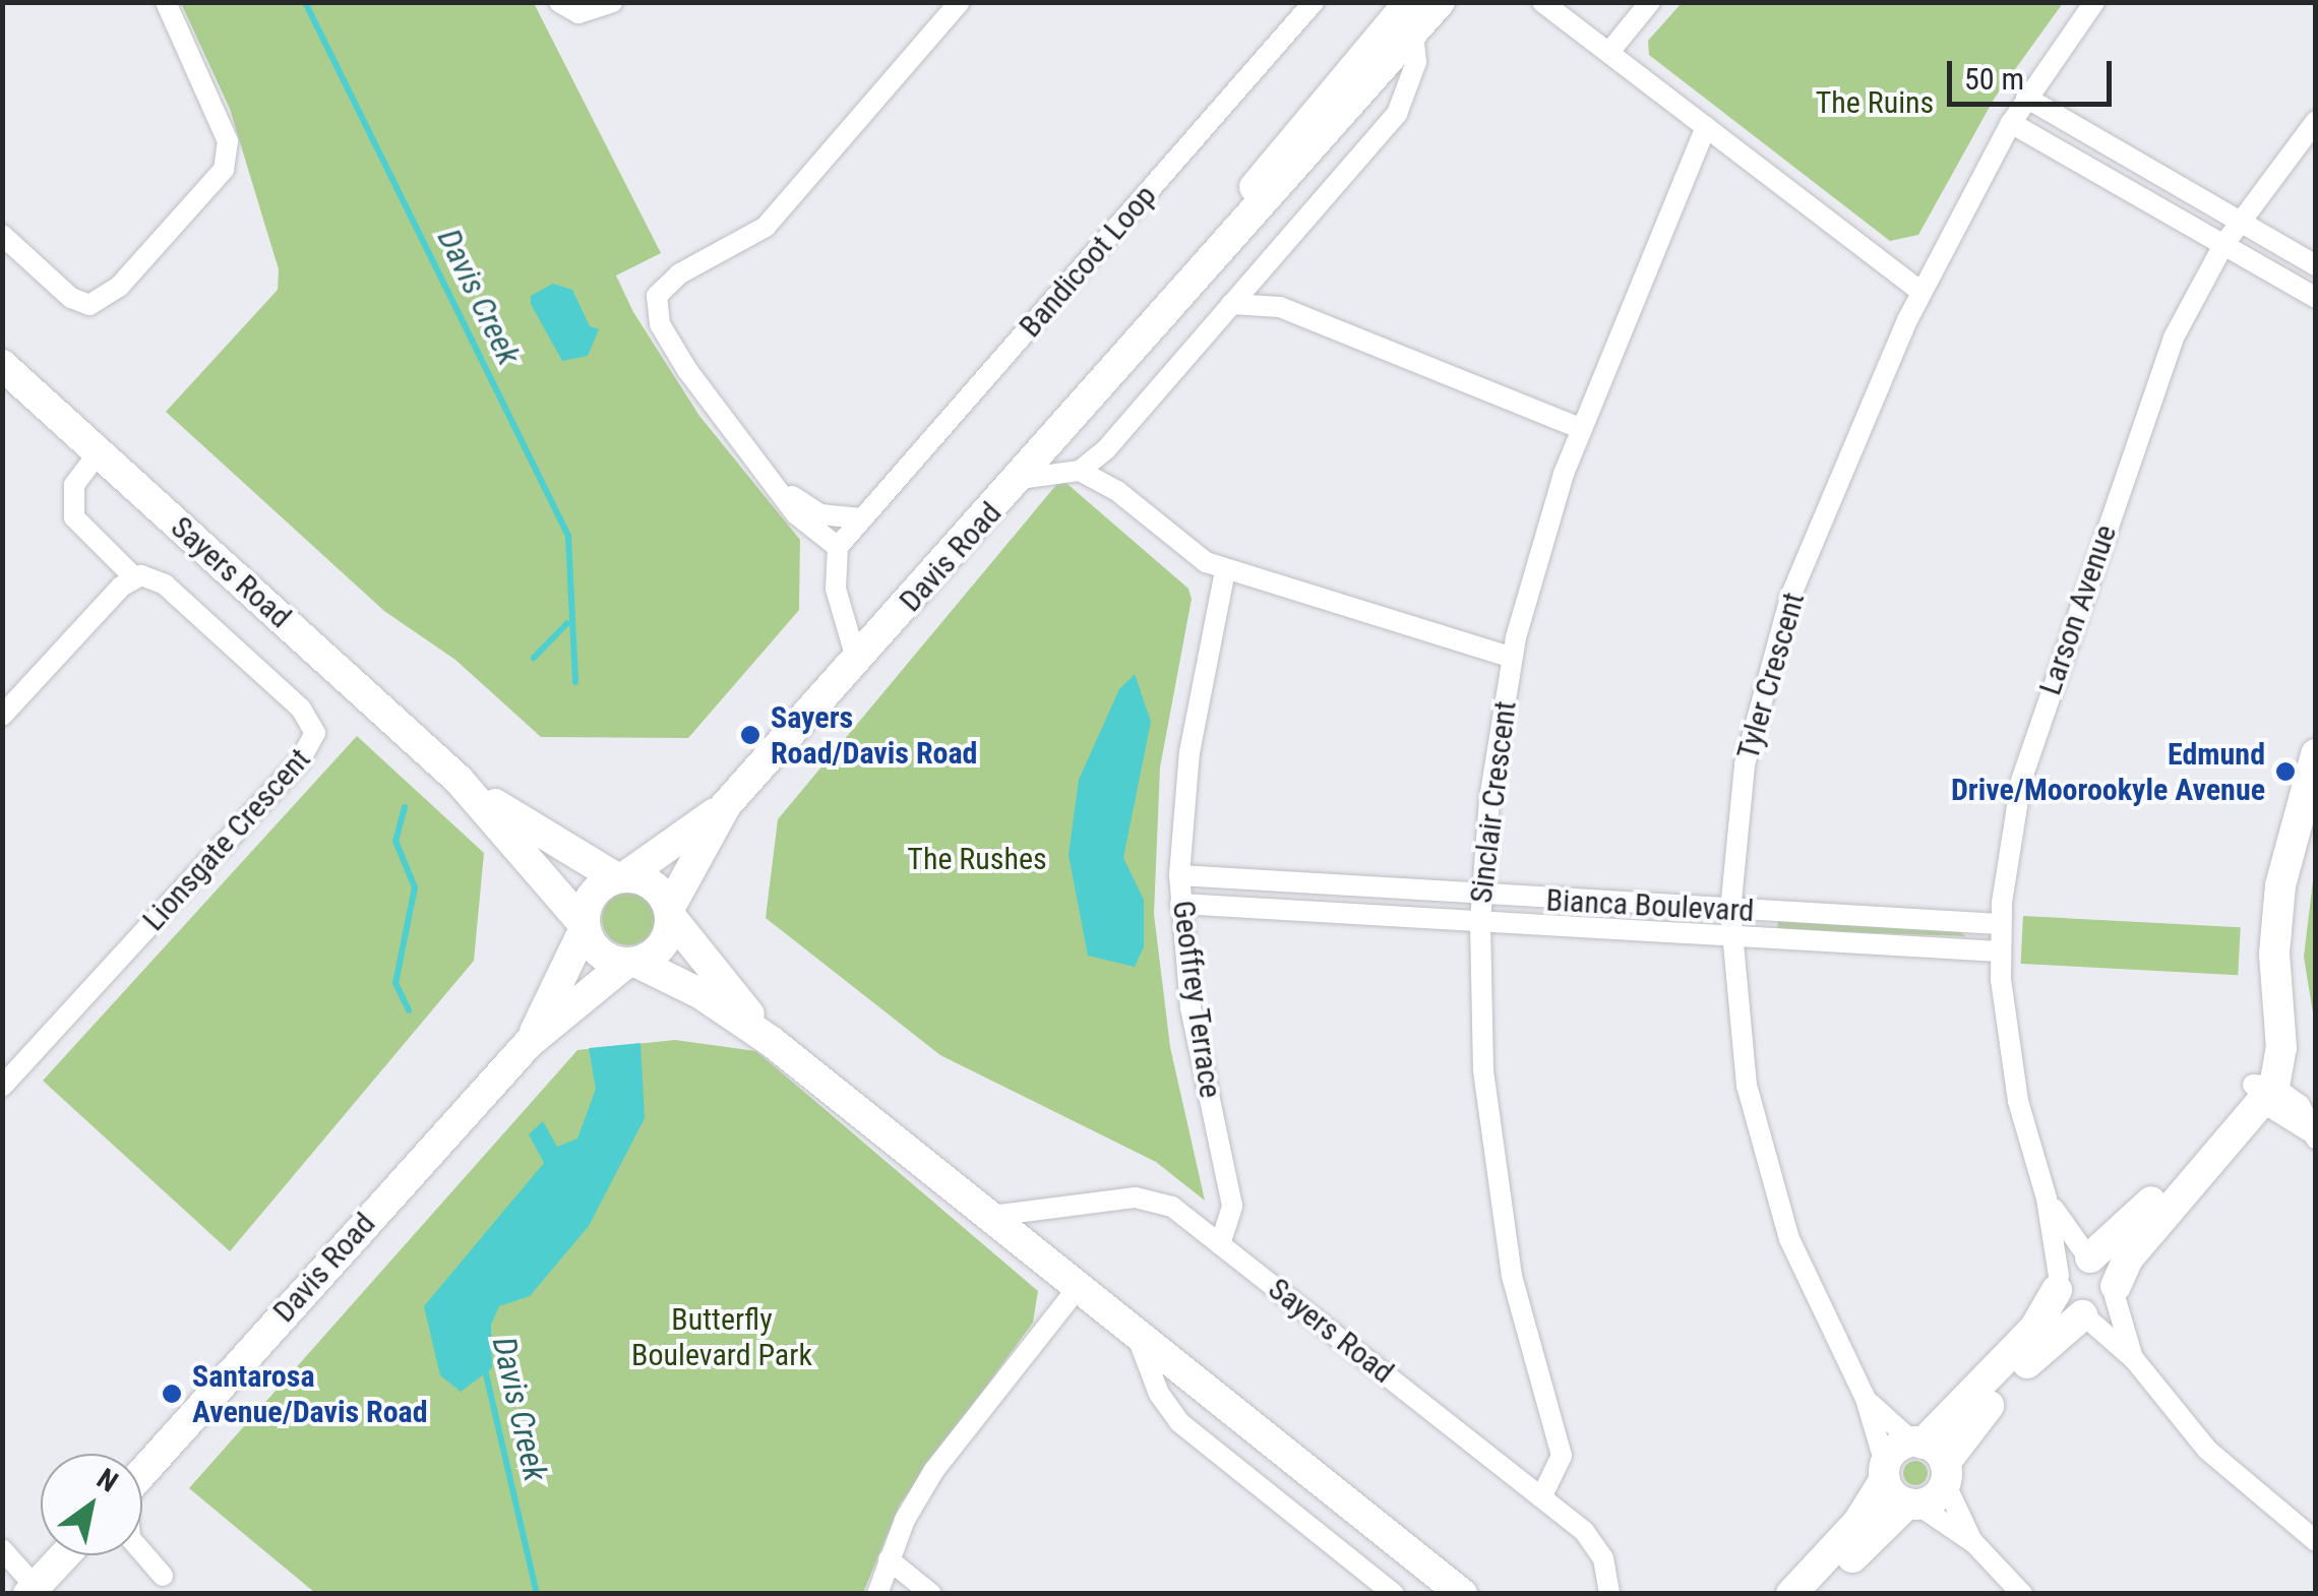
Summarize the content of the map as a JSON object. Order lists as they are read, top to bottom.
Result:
{
  "streets": {
    "street": [
      "Bandicoot Loop",
      "Davis Road",
      "Sayers Road",
      "Larson Avenue",
      "Tyler Crescent",
      "Sinclair Crescent",
      "Lionsgate Crescent",
      "Bianca Boulevard",
      "Geoffrey Terrace"
    ]
  },
  "crossings": [
    ["Davis Road", "Sayers Road"],
    ["Sayers Road", "Sinclair Crescent"],
    ["Sayers Road", "Geoffrey Terrace"],
    ["Larson Avenue", "Bianca Boulevard"],
    ["Tyler Crescent", "Bianca Boulevard"],
    ["Sinclair Crescent", "Bianca Boulevard"],
    ["Bianca Boulevard", "Geoffrey Terrace"]
  ],
  "water": ["Davis Creek"],
  "parks": ["The Ruins", "The Rushes", "Butterfly Boulevard Park"],
  "places": ["Sayers Road/Davis Road", "Edmund Drive/Moorookyle Avenue", "Santarosa Avenue/Davis Road"],
  "scale_bar": "50 m",
  "north": "top right"
}
